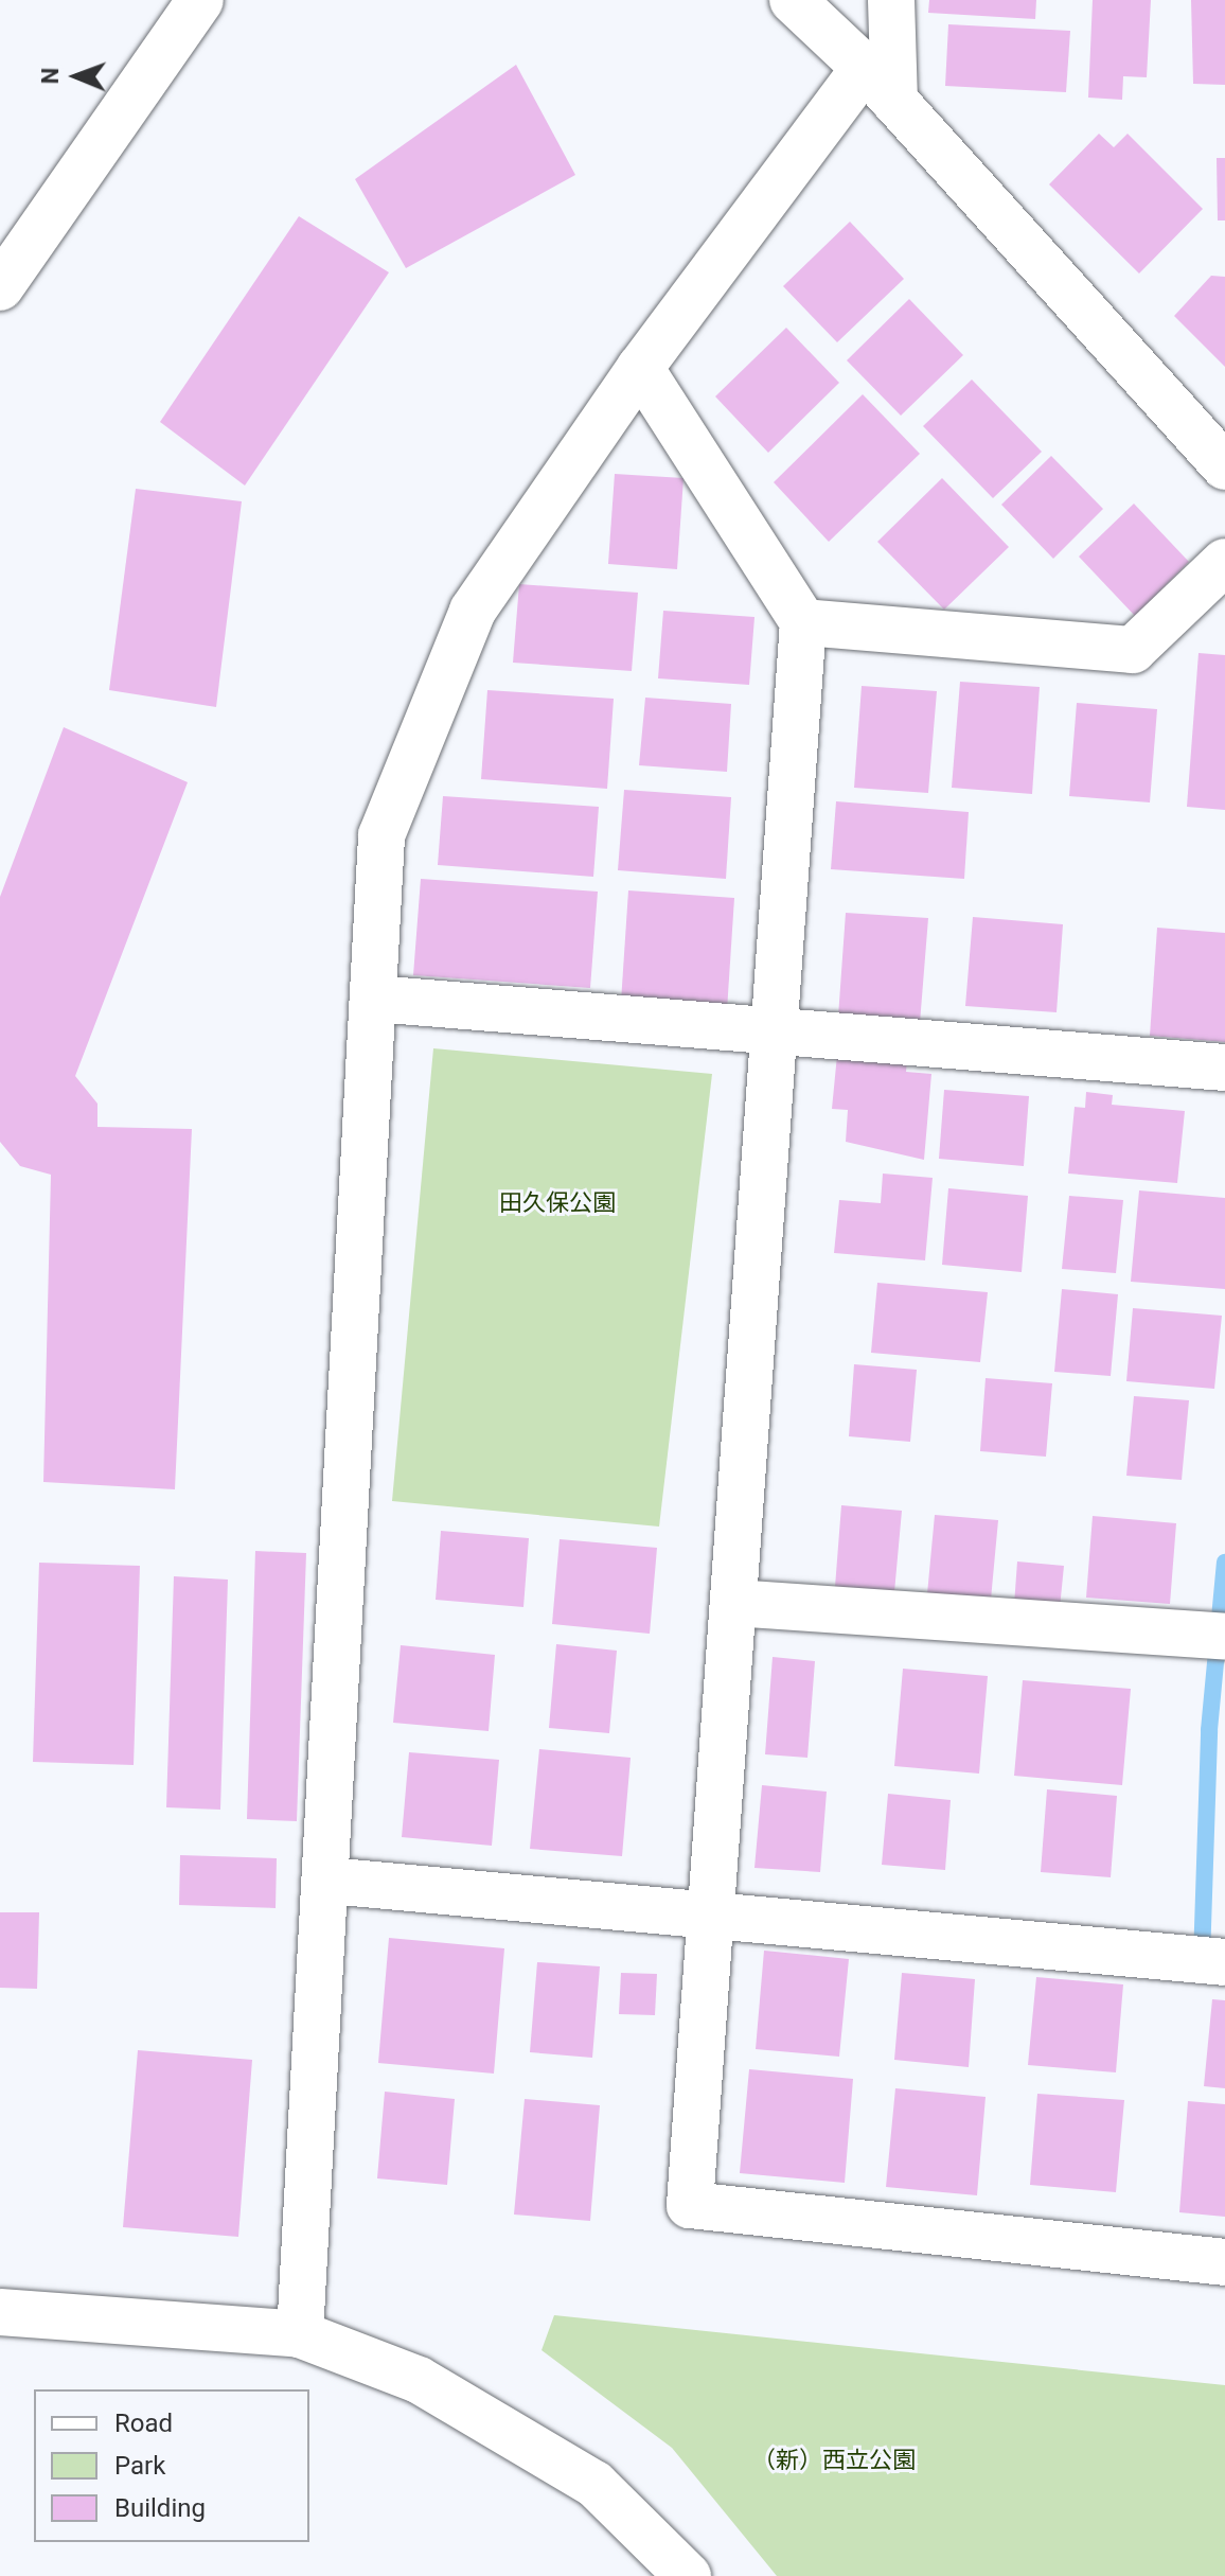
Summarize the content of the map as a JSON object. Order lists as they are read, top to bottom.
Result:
{
  "parks": ["田久保公園", "（新）西立公園"],
  "legend": ["Road", "Park", "Building"],
  "north": "left"
}
